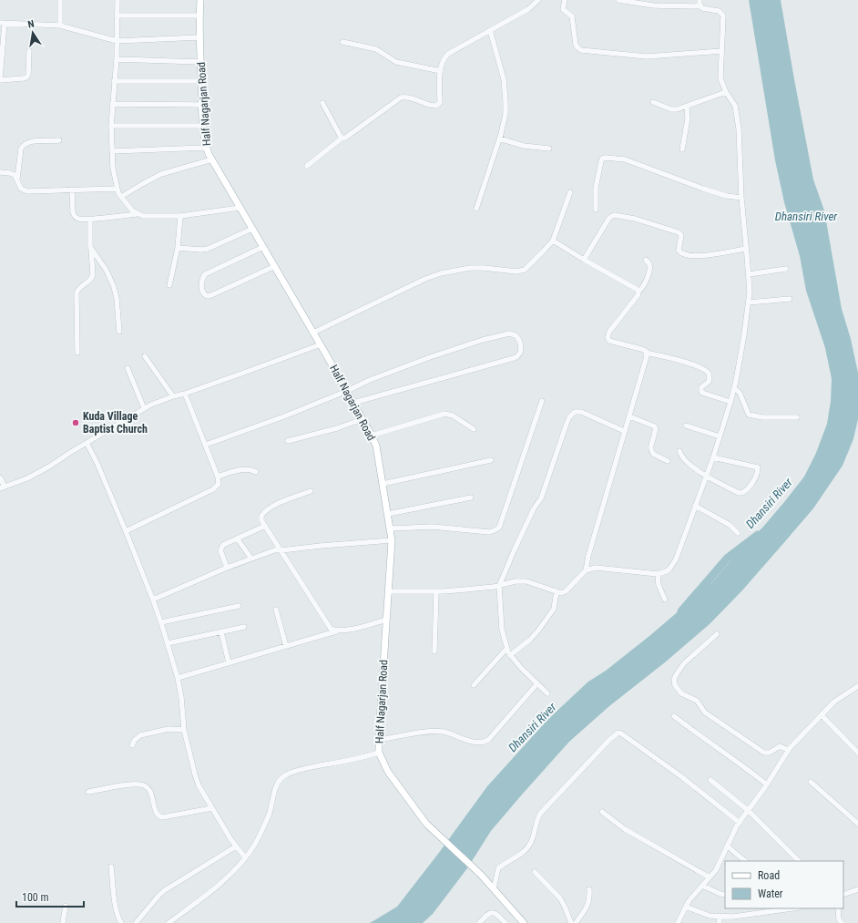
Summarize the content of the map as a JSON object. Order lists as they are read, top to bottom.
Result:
{
  "streets": {
    "main road": ["Half Nagarjan Road"]
  },
  "water": ["Dhansiri River"],
  "places": ["Kuda Village Baptist Church"],
  "legend": ["Road", "Water"],
  "scale_bar": "100 m",
  "north": "top"
}
